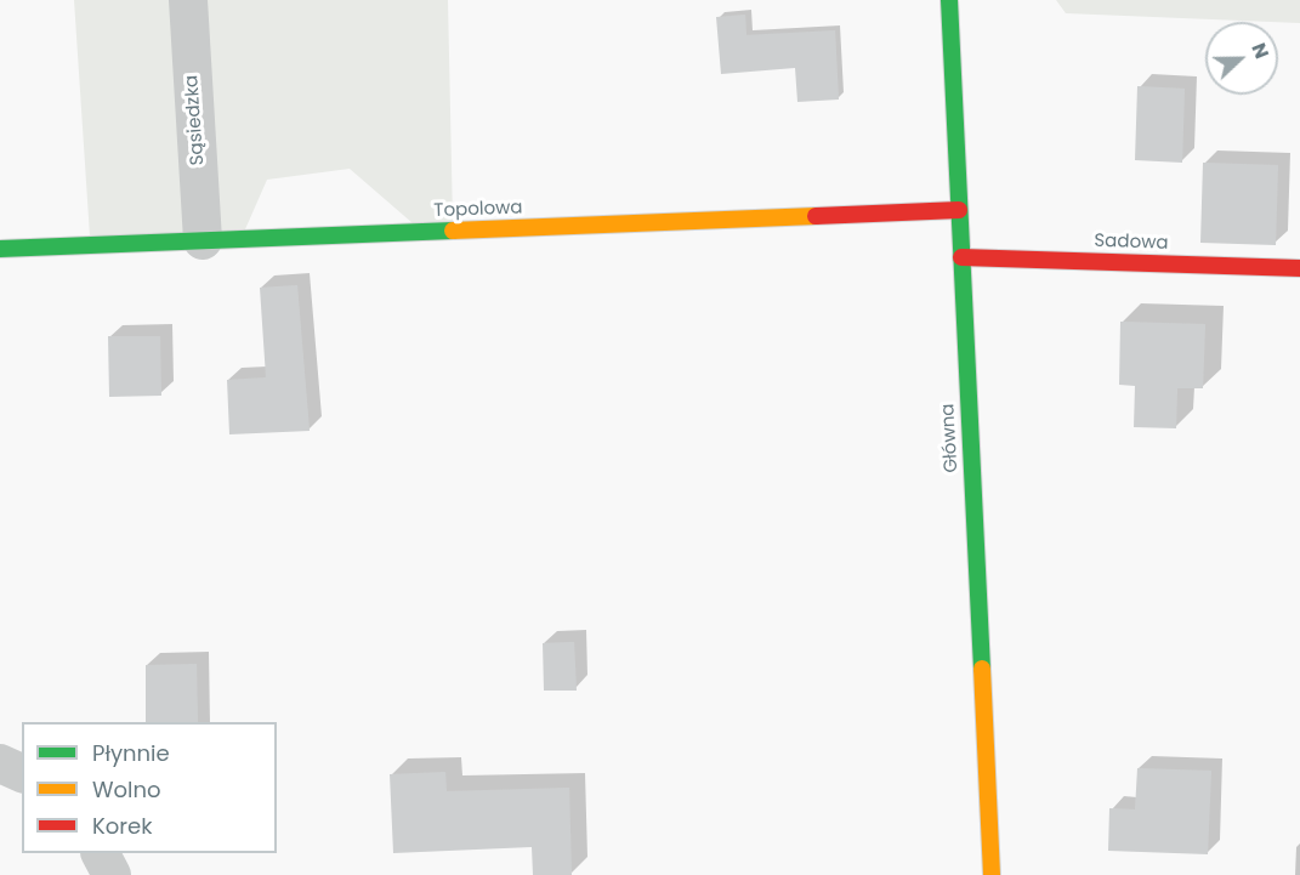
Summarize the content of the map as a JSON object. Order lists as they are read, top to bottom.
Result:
{
  "streets": {
    "street": [
      "Sąsiedzka",
      "Topolowa",
      "Sadowa",
      "Główna"
    ]
  },
  "crossings": [
    ["Sąsiedzka", "Topolowa"],
    ["Topolowa", "Główna"],
    ["Sadowa", "Główna"]
  ],
  "legend": ["Płynnie", "Wolno", "Korek"],
  "north": "right"
}
